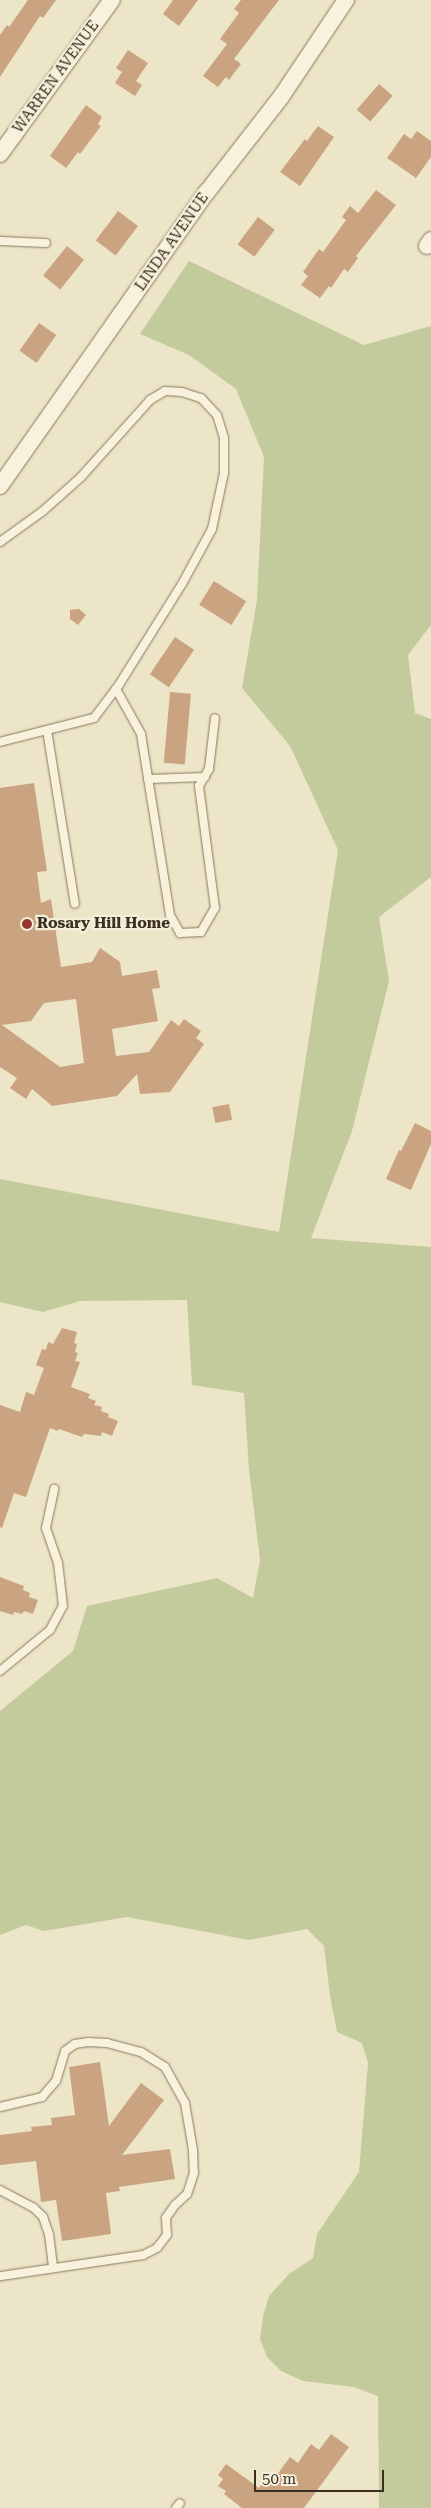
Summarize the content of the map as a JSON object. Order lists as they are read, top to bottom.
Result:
{
  "streets": {
    "street": ["WARREN AVENUE", "LINDA AVENUE"]
  },
  "places": ["Rosary Hill Home"],
  "scale_bar": "50 m"
}
